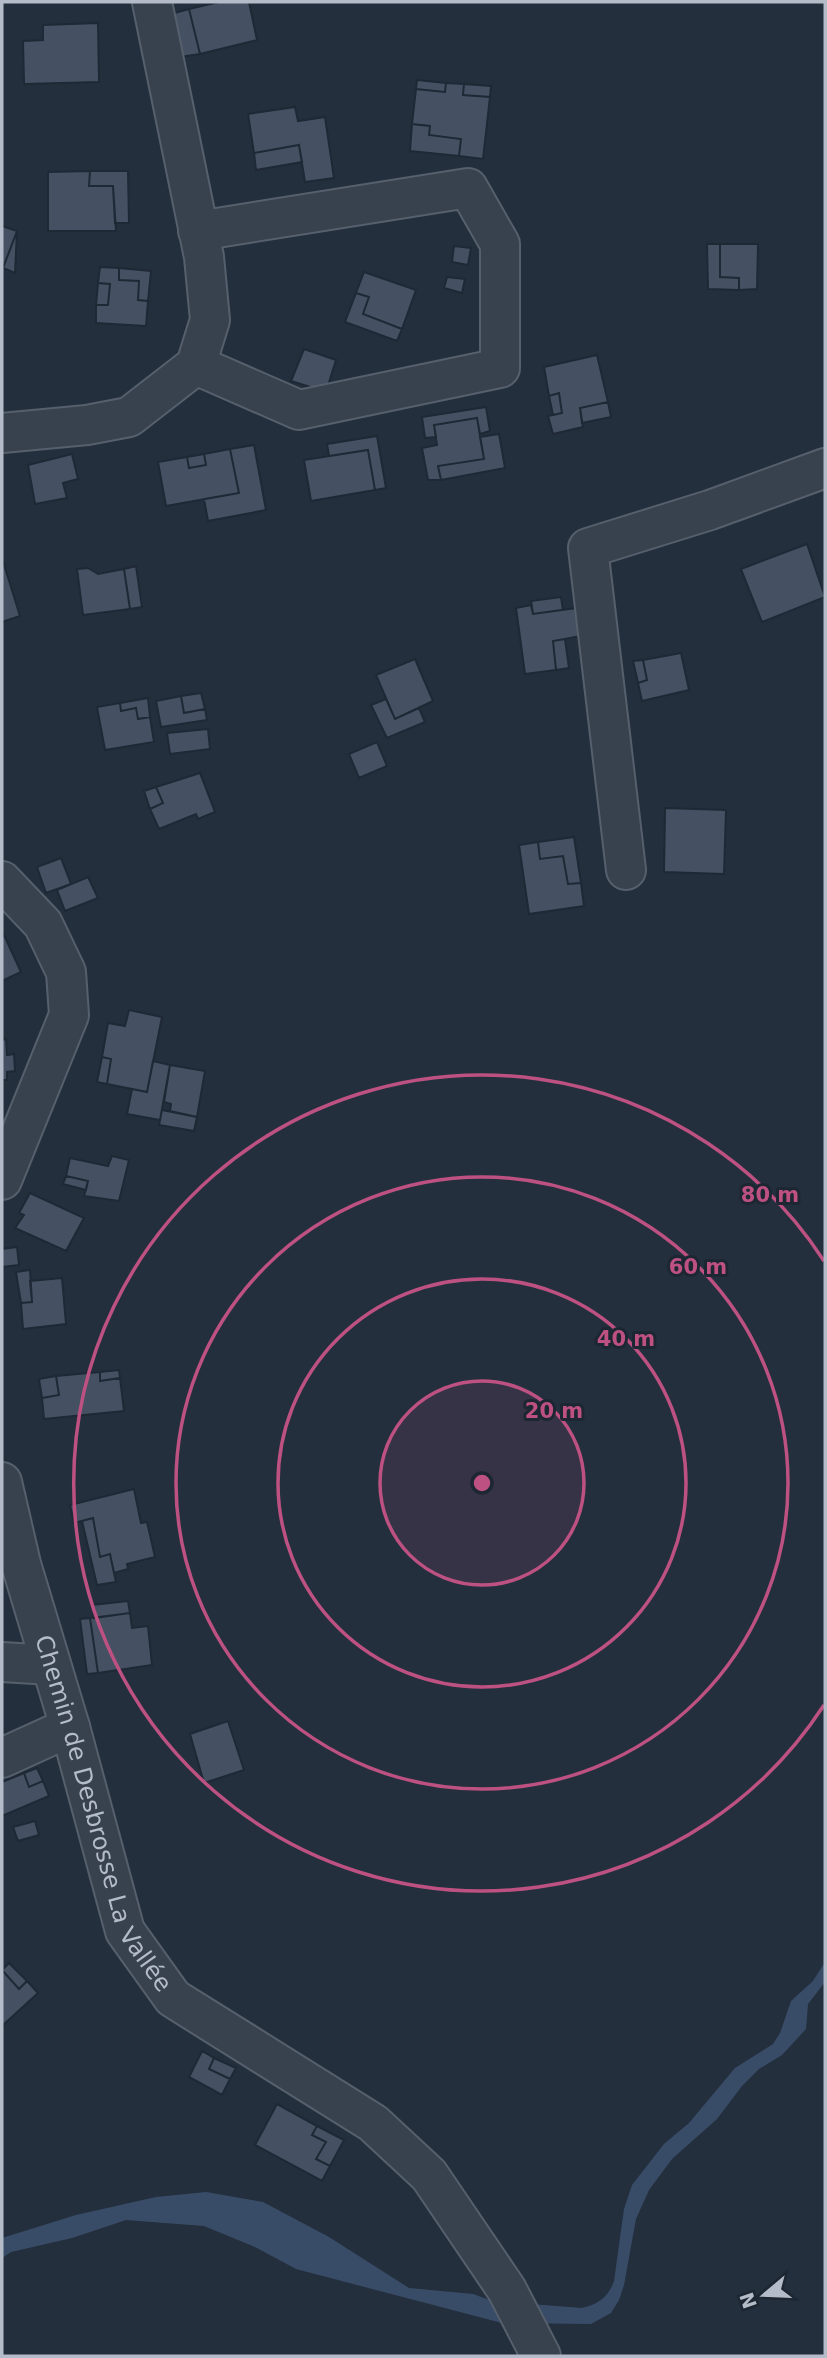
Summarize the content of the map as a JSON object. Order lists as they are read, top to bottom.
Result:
{
  "streets": {
    "street": ["Chemin de Desbrosse La Vallée"]
  },
  "north": "left",
  "rings": [
    "80 m",
    "60 m",
    "40 m",
    "20 m"
  ]
}
